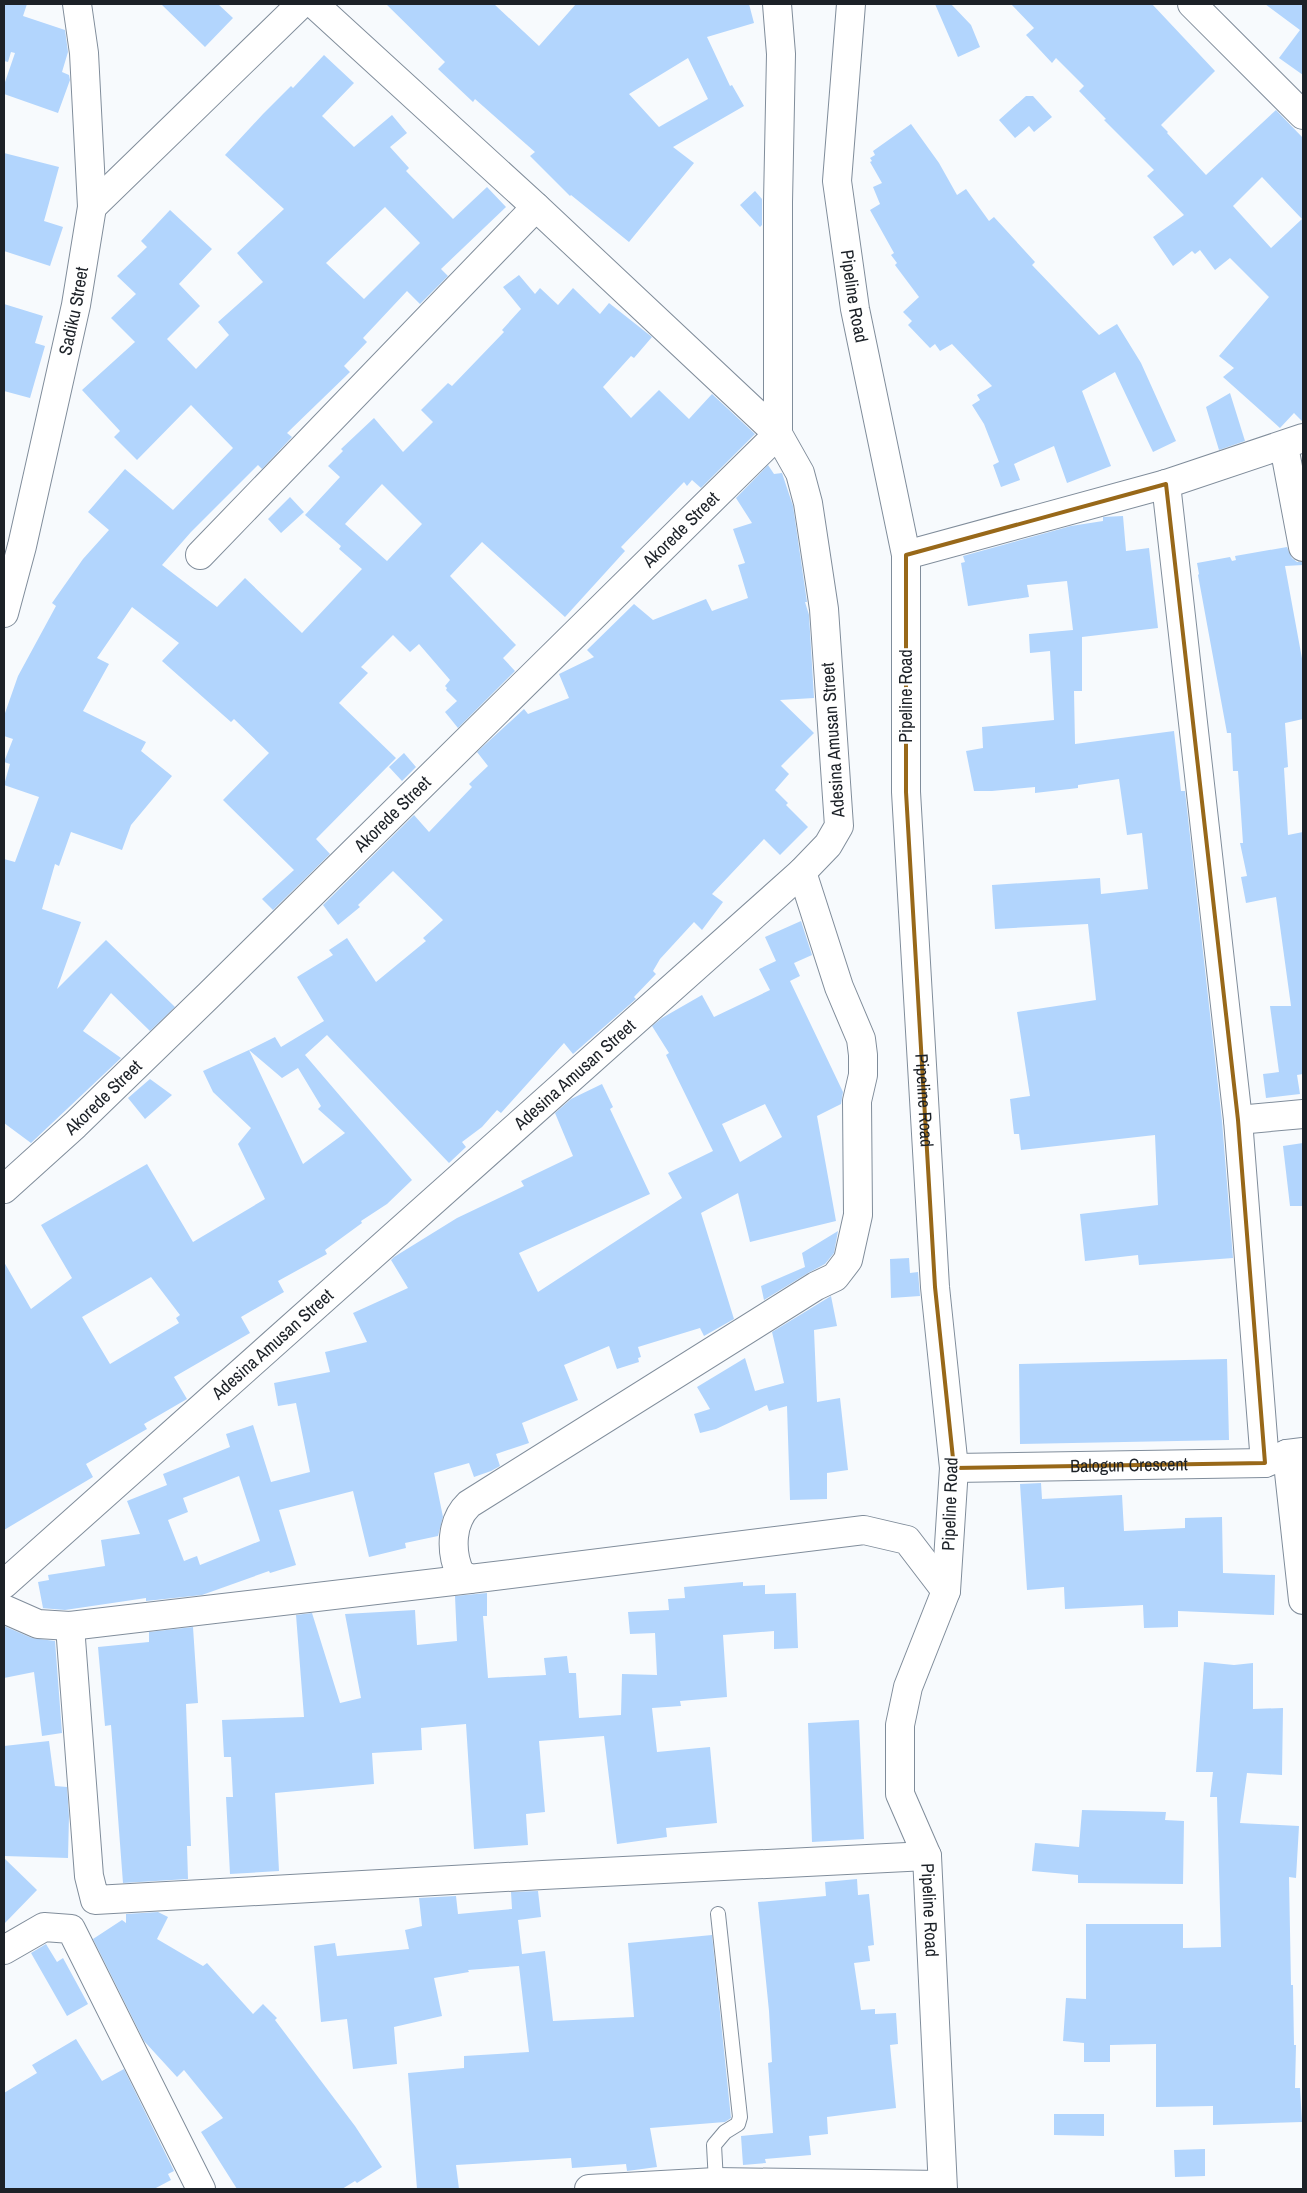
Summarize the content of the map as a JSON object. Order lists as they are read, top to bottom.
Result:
{
  "streets": {
    "street": [
      "Pipeline Road",
      "Sadiku Street",
      "Akorede Street",
      "Adesina Amusan Street",
      "Balogun Crescent"
    ]
  },
  "crossings": [
    ["Pipeline Road", "Balogun Crescent"],
    ["Akorede Street", "Adesina Amusan Street"]
  ]
}
